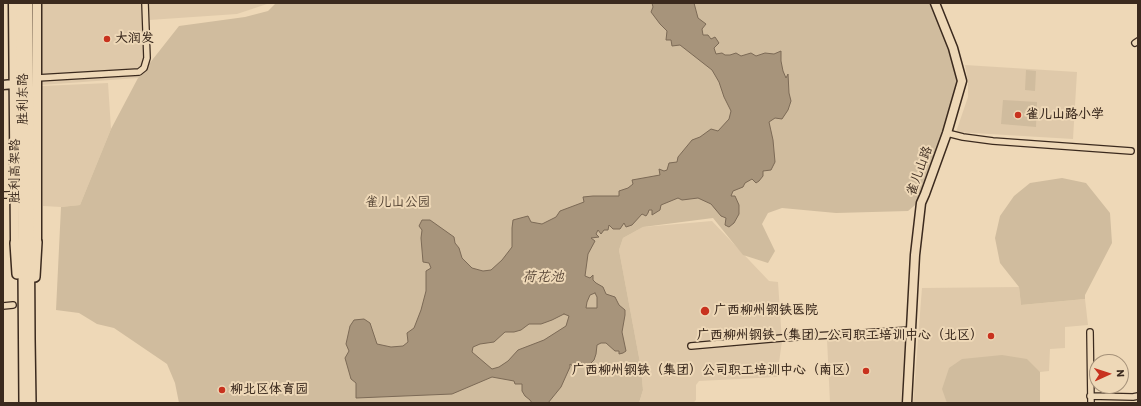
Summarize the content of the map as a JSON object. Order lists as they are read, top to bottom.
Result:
{
  "streets": {
    "main road": ["胜利东路", "胜利高架路", "雀儿山路"]
  },
  "water": ["荷花池"],
  "parks": ["雀儿山公园"],
  "places": [
    "大润发",
    "雀儿山路小学",
    "广西柳州钢铁医院",
    "广西柳州钢铁（集团）公司职工培训中心（北区）",
    "广西柳州钢铁（集团）公司职工培训中心（南区）",
    "柳北区体育园"
  ],
  "north": "right"
}
